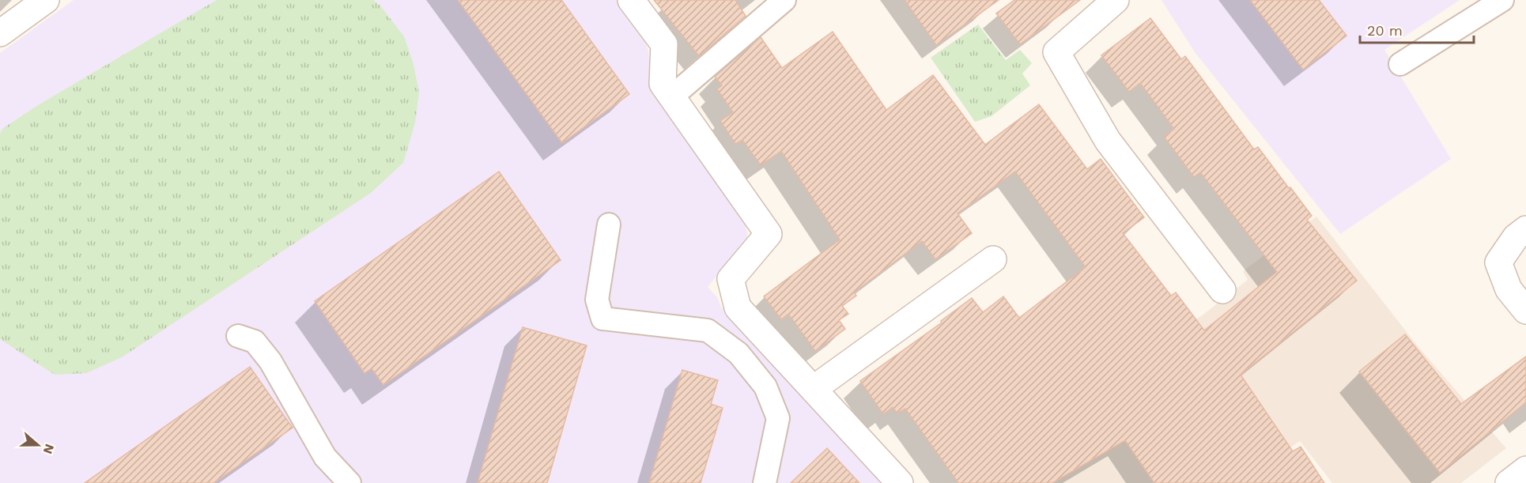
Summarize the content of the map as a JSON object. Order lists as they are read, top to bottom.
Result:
{
  "scale_bar": "20 m",
  "north": "right"
}
